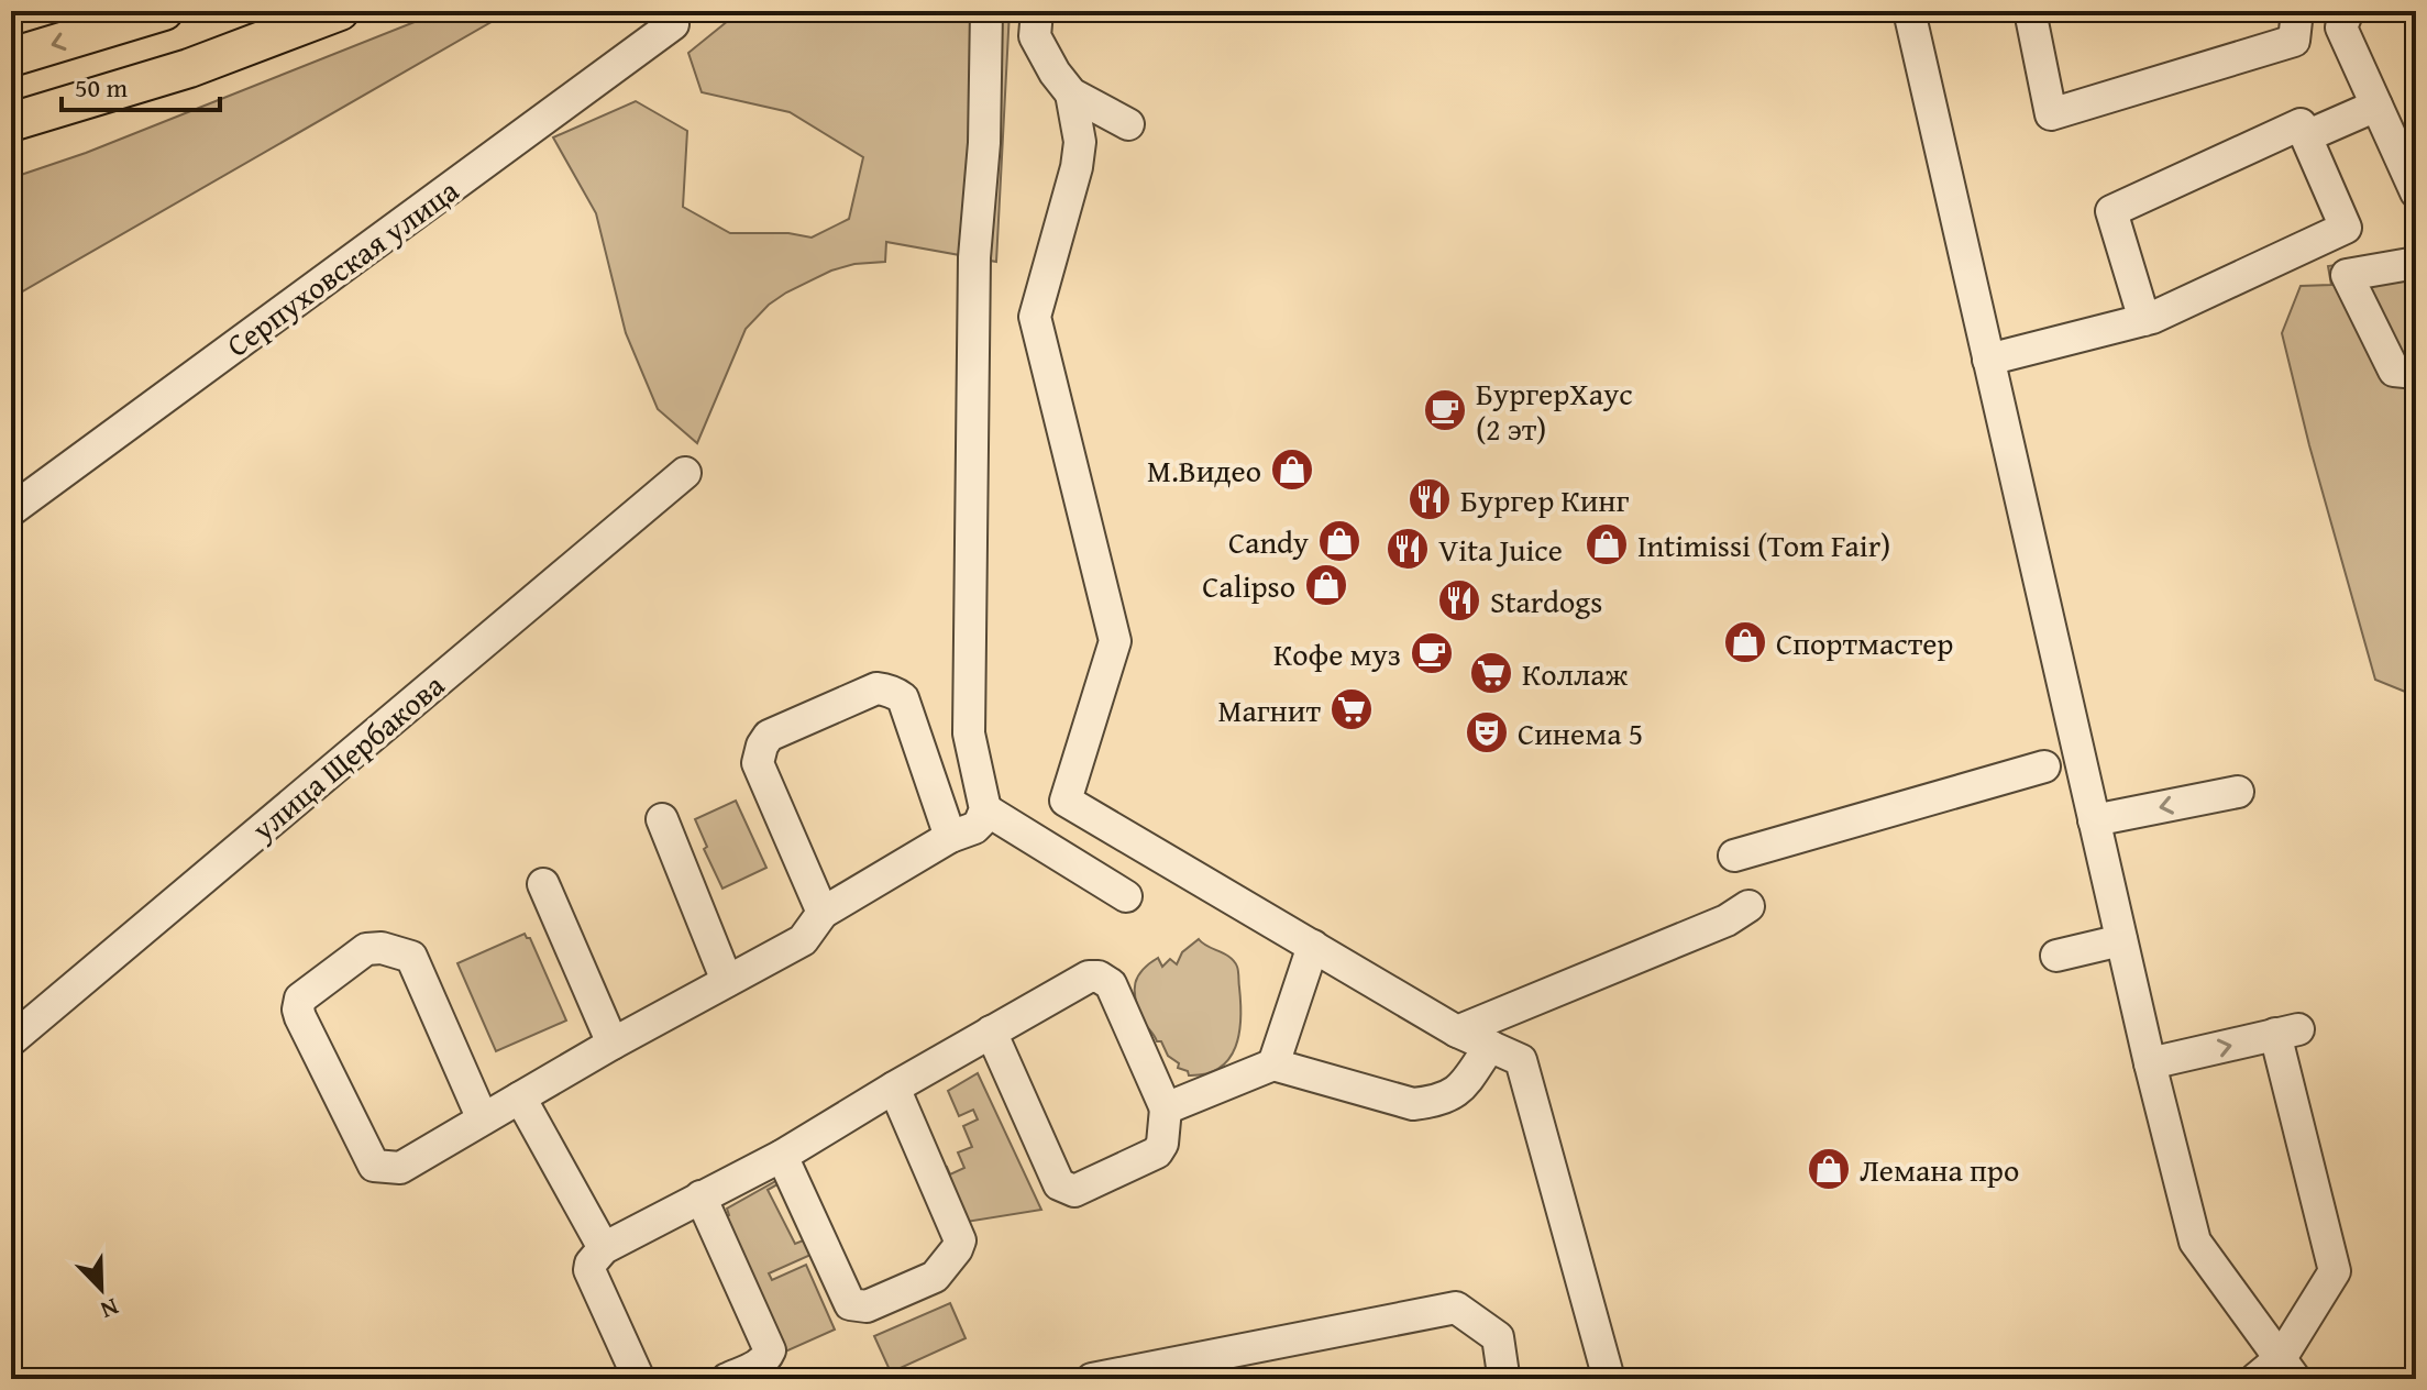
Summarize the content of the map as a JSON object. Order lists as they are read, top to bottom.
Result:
{
  "streets": {
    "street": ["Серпуховская улица", "улица Щербакова"]
  },
  "places": {
    "cafe": ["БургерХаус (2 эт)", "Кофе муз"],
    "shop": [
      "М.Видео",
      "Candy",
      "Intimissi (Tom Fair)",
      "Calipso",
      "Спортмастер",
      "Лемана про"
    ],
    "restaurant": ["Бургер Кинг", "Vita Juice", "Stardogs"],
    "supermarket": ["Коллаж", "Магнит"],
    "theatre": ["Синема 5"]
  },
  "scale_bar": "50 m",
  "north": "bottom right"
}
